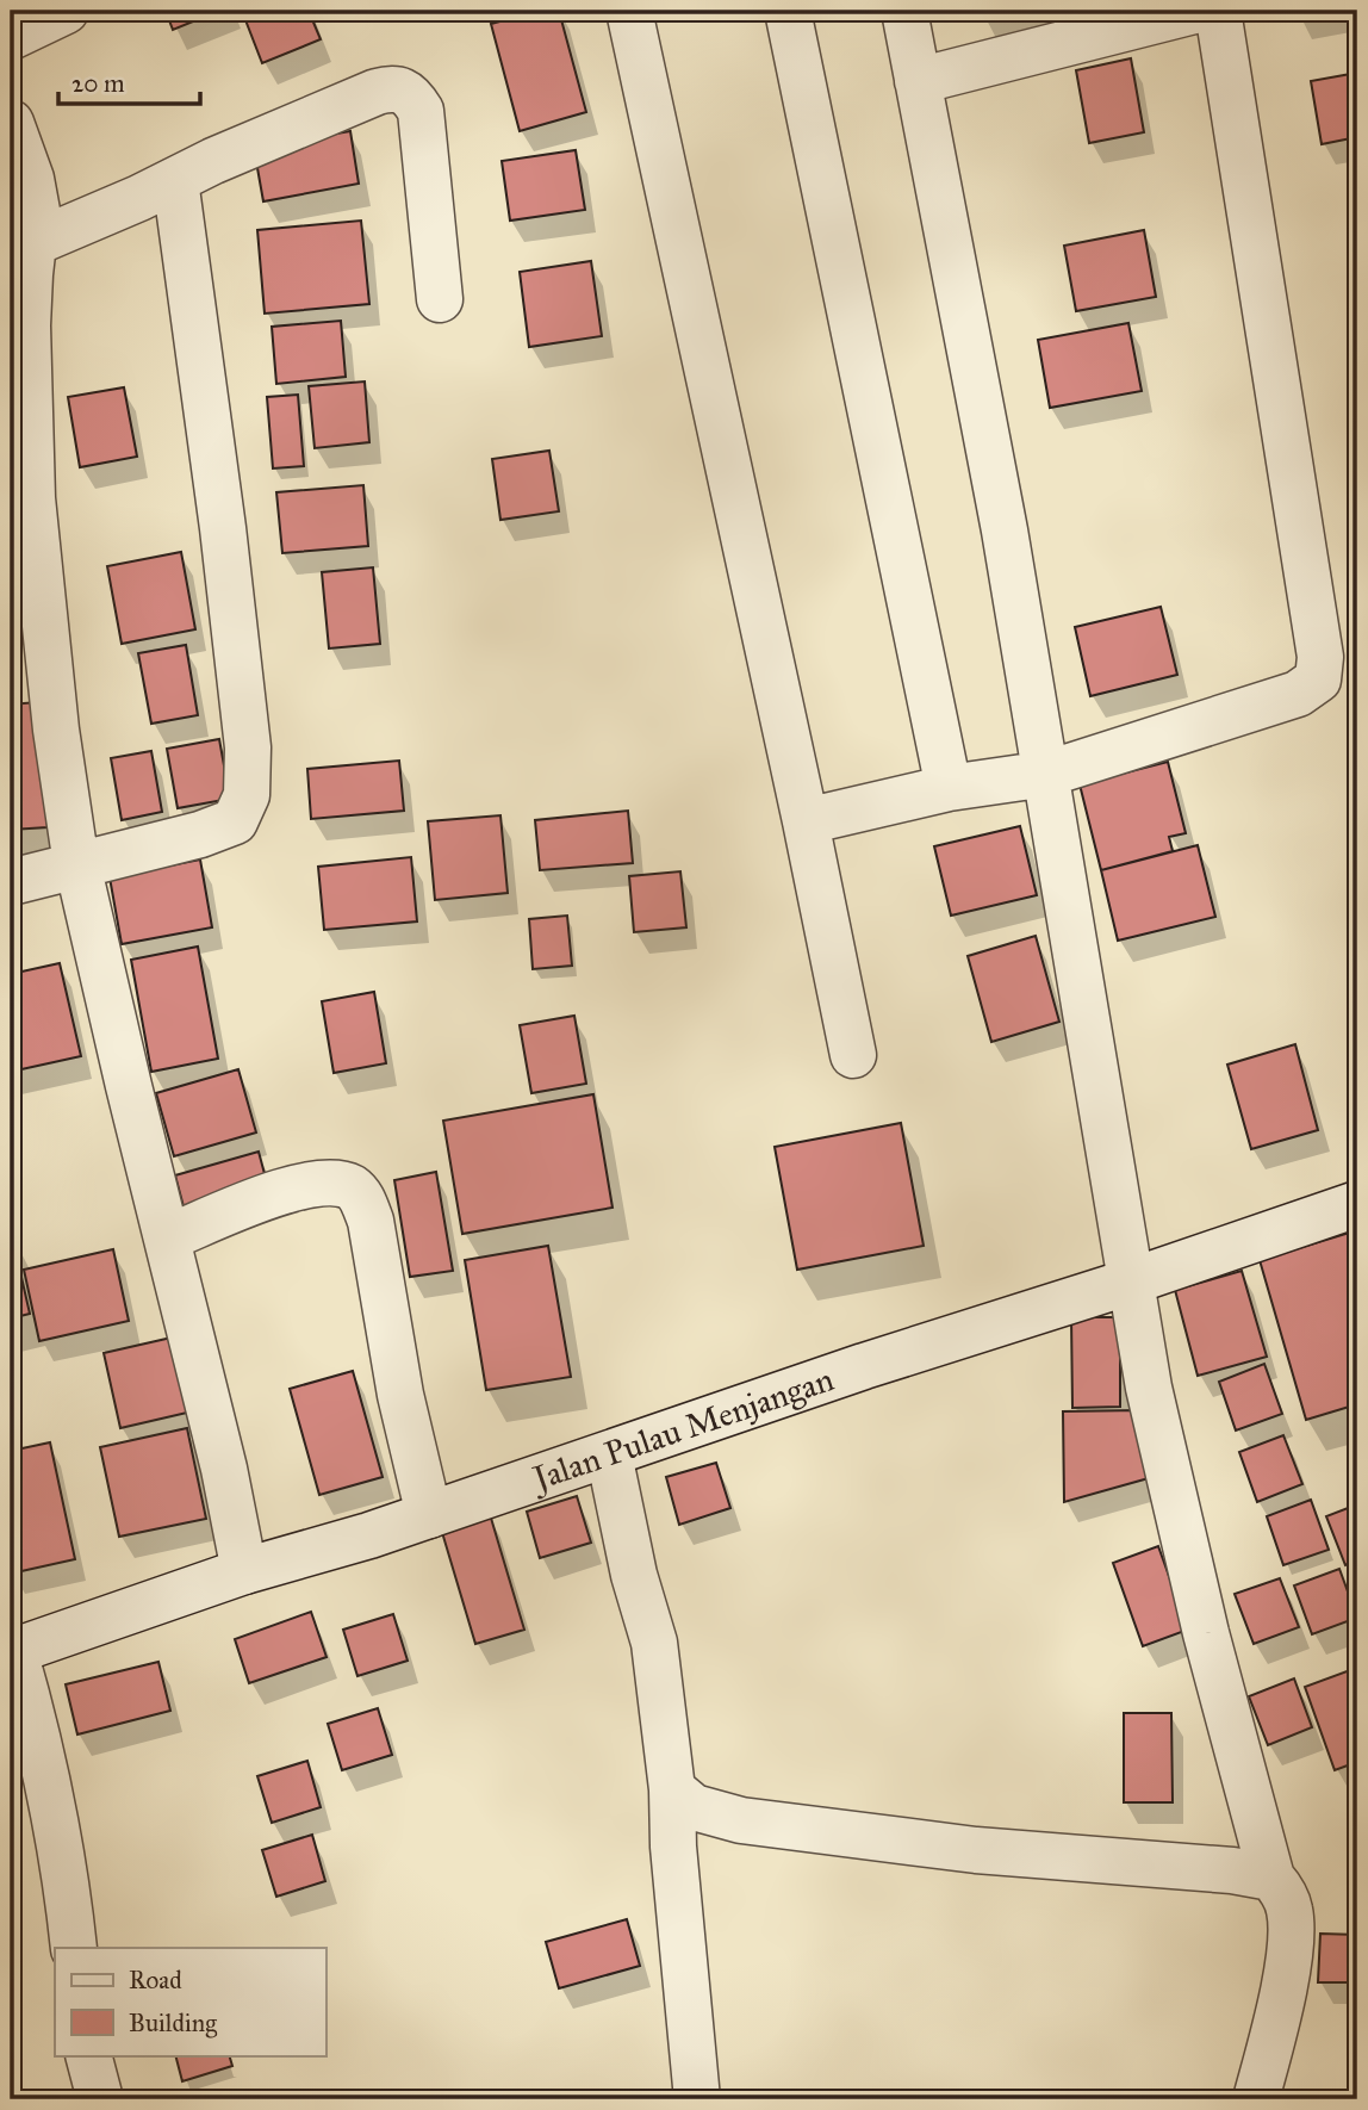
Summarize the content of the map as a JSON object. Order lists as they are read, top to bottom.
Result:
{
  "streets": {
    "street": ["Jalan Pulau Menjangan"]
  },
  "legend": ["Road", "Building"],
  "scale_bar": "20 m"
}
